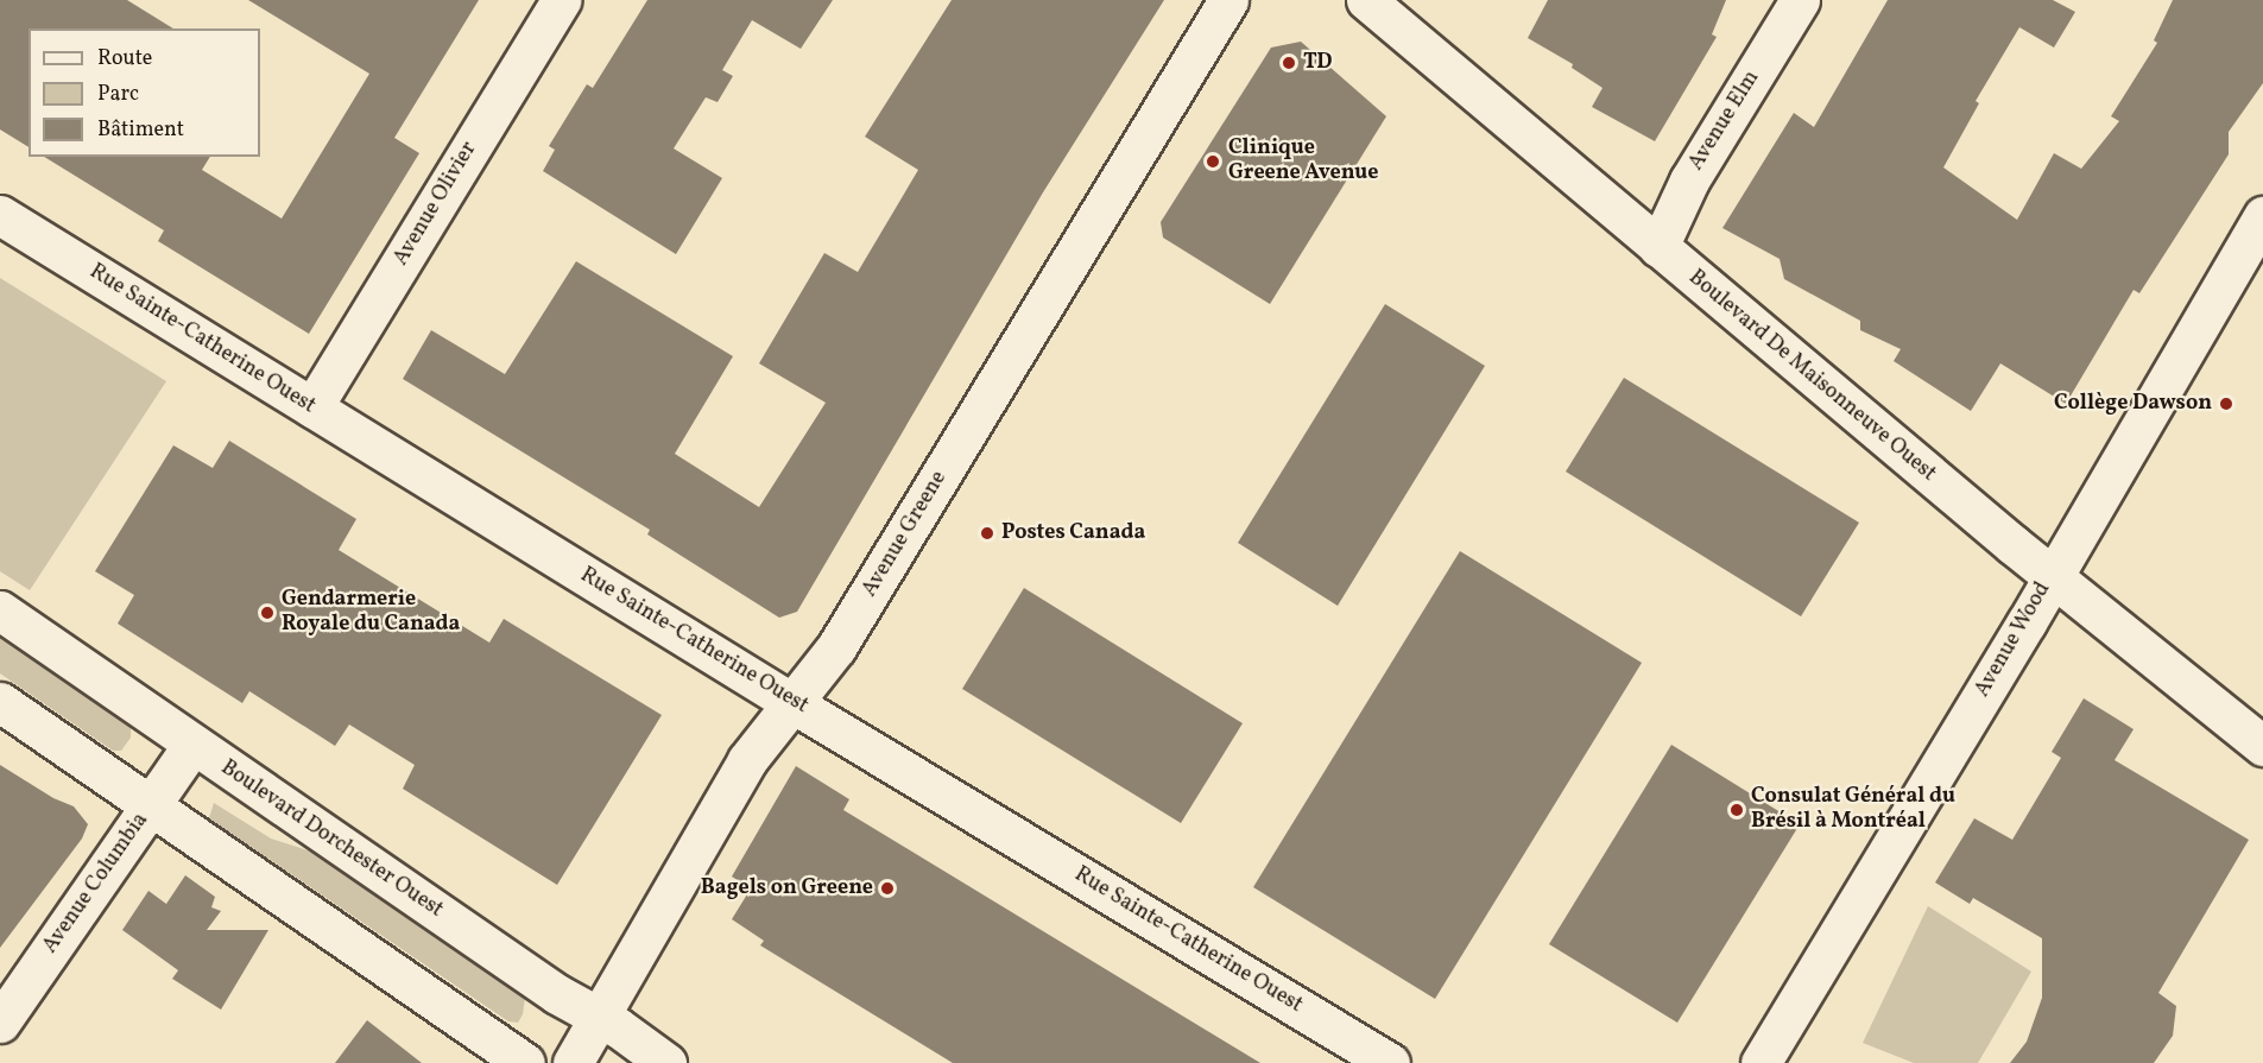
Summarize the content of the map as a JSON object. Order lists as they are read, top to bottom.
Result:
{
  "streets": {
    "street": [
      "Avenue Elm",
      "Avenue Olivier",
      "Rue Sainte-Catherine Ouest",
      "Boulevard De Maisonneuve Ouest",
      "Avenue Greene",
      "Avenue Wood",
      "Boulevard Dorchester Ouest",
      "Avenue Columbia"
    ]
  },
  "crossings": [
    ["Avenue Elm", "Boulevard De Maisonneuve Ouest"],
    ["Avenue Olivier", "Rue Sainte-Catherine Ouest"],
    ["Rue Sainte-Catherine Ouest", "Avenue Greene"],
    ["Boulevard De Maisonneuve Ouest", "Avenue Wood"],
    ["Avenue Greene", "Boulevard Dorchester Ouest"],
    ["Boulevard Dorchester Ouest", "Avenue Columbia"]
  ],
  "places": [
    "TD",
    "Clinique Greene Avenue",
    "Collège Dawson",
    "Postes Canada",
    "Gendarmerie Royale du Canada",
    "Consulat Général du Brésil à Montréal",
    "Bagels on Greene"
  ],
  "legend": ["Route", "Parc", "Bâtiment"]
}
